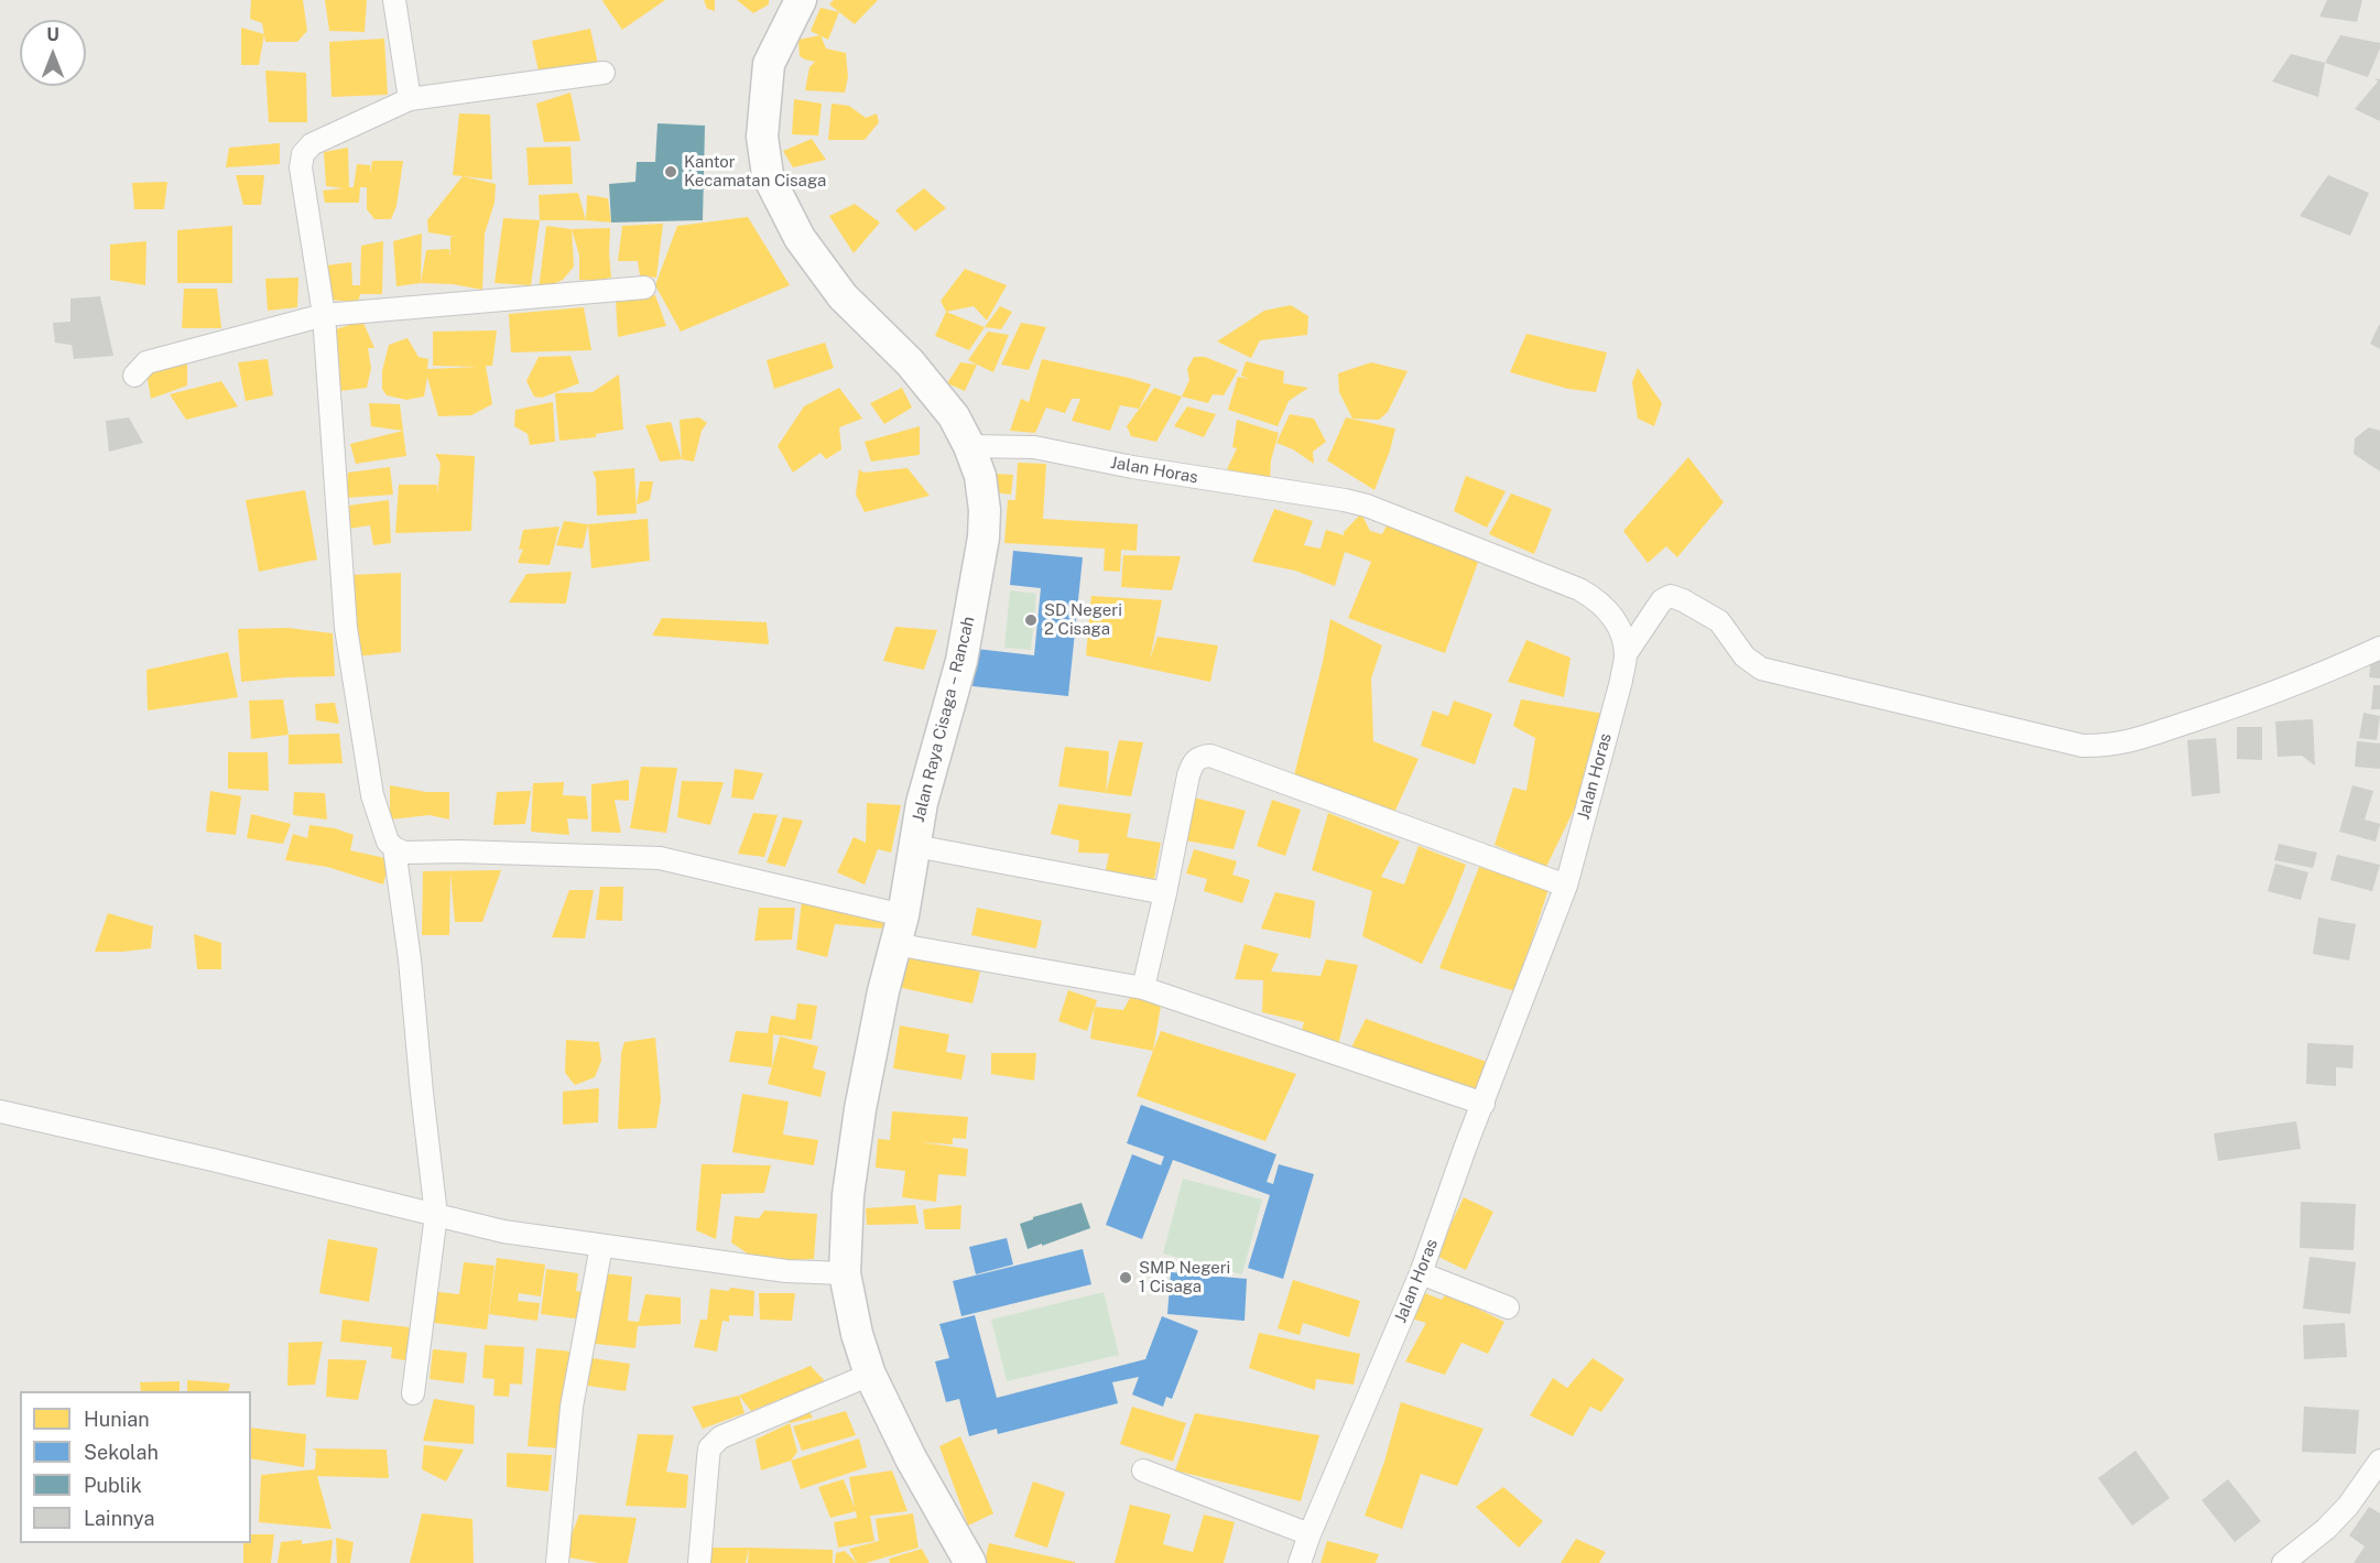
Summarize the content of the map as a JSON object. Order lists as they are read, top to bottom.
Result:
{
  "streets": {
    "main road": ["Jalan Raya Cisaga – Rancah"],
    "street": ["Jalan Horas"]
  },
  "crossings": [
    ["Jalan Horas", "Jalan Raya Cisaga – Rancah"]
  ],
  "places": ["Kantor Kecamatan Cisaga", "SD Negeri 2 Cisaga", "SMP Negeri 1 Cisaga"],
  "legend": [
    "Hunian",
    "Sekolah",
    "Publik",
    "Lainnya"
  ],
  "north": "top"
}
